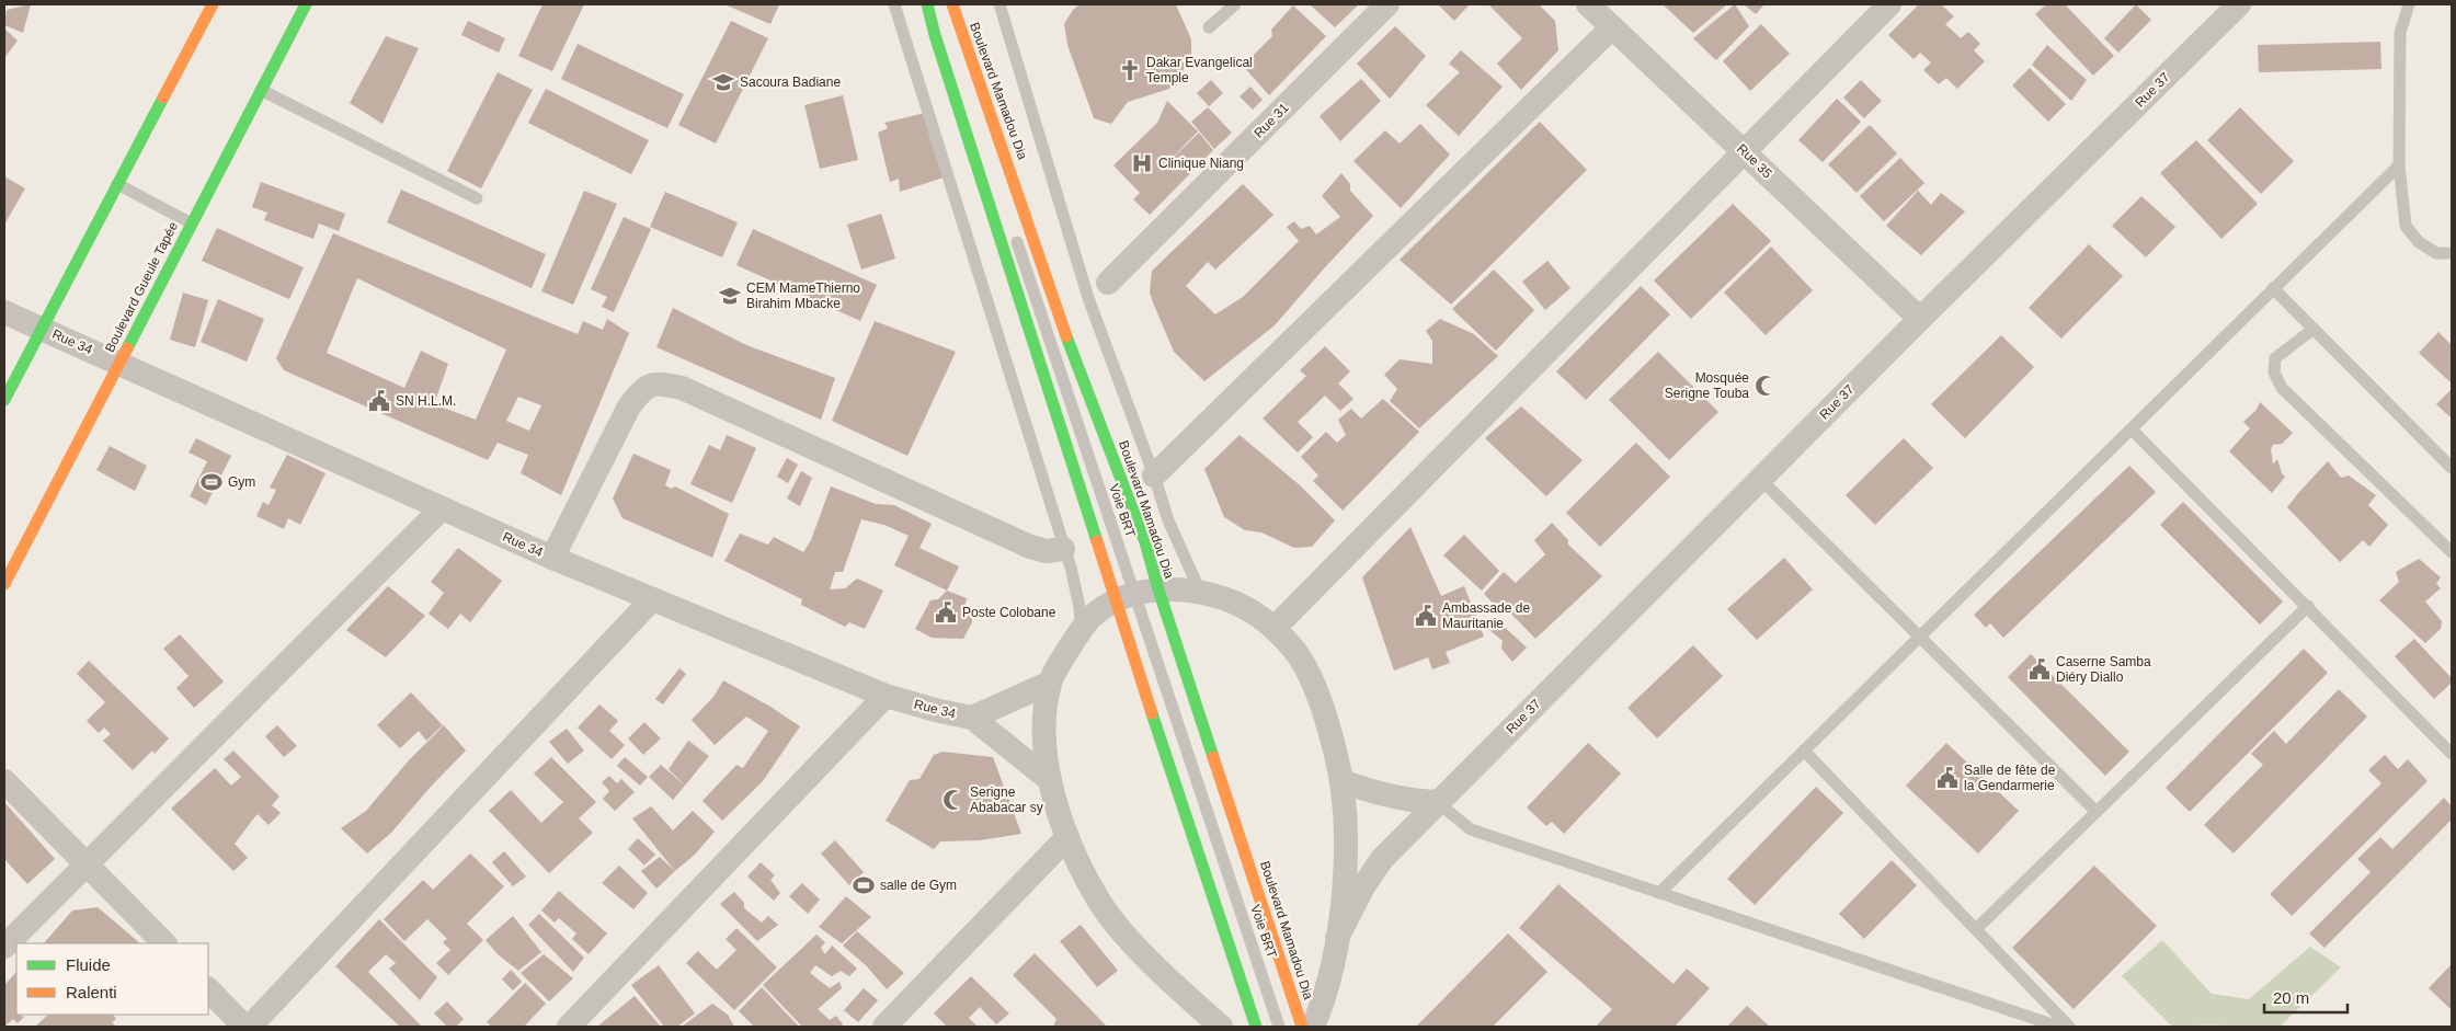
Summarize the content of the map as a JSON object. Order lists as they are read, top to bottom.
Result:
{
  "streets": {
    "street": [
      "Rue 37",
      "Boulevard Mamadou Dia",
      "Rue 31",
      "Rue 35",
      "Boulevard Gueule Tapée",
      "Rue 34"
    ],
    "lane": ["Voie BRT"]
  },
  "crossings": [
    ["Rue 37", "Rue 35"],
    ["Boulevard Mamadou Dia", "Voie BRT"],
    ["Boulevard Gueule Tapée", "Rue 34"]
  ],
  "places": {
    "church": ["Dakar Evangelical Temple"],
    "school or university": ["Sacoura Badiane", "CEM MameThierno Birahim Mbacke"],
    "hospital": ["Clinique Niang"],
    "mosque": ["Mosquée Serigne Touba", "Serigne Ababacar sy"],
    "public building": [
      "SN H.L.M.",
      "Poste Colobane",
      "Ambassade de Mauritanie",
      "Caserne Samba Diéry Diallo",
      "Salle de fête de la Gendarmerie"
    ],
    "sports": ["Gym", "salle de Gym"]
  },
  "legend": ["Fluide", "Ralenti"],
  "scale_bar": "20 m"
}
